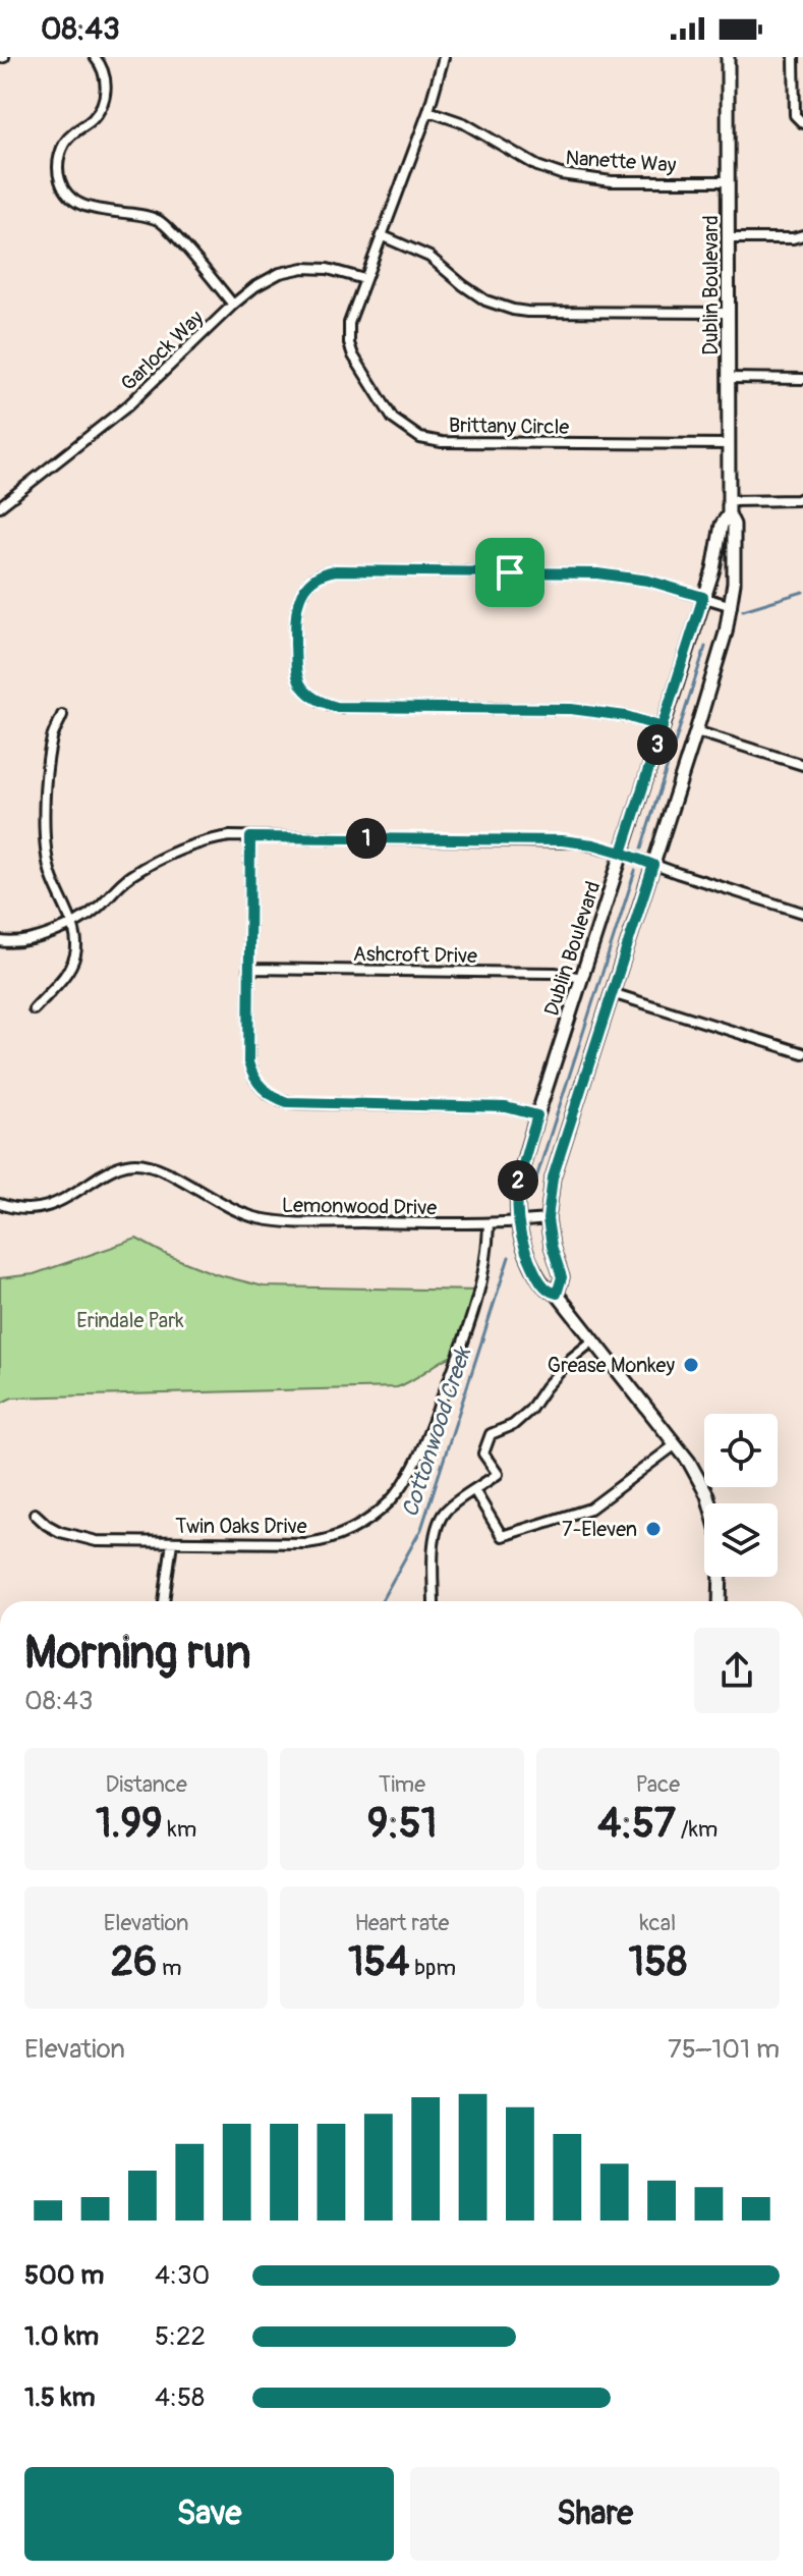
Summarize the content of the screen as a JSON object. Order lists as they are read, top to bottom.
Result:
{
  "streets": {
    "main road": ["Dublin Boulevard"],
    "street": [
      "Nanette Way",
      "Garlock Way",
      "Brittany Circle",
      "Ashcroft Drive",
      "Lemonwood Drive",
      "Twin Oaks Drive"
    ]
  },
  "crossings": [
    ["Nanette Way", "Dublin Boulevard"],
    ["Nanette Way", "Brittany Circle"],
    ["Dublin Boulevard", "Brittany Circle"],
    ["Dublin Boulevard", "Ashcroft Drive"],
    ["Dublin Boulevard", "Lemonwood Drive"],
    ["Garlock Way", "Brittany Circle"],
    ["Lemonwood Drive", "Twin Oaks Drive"]
  ],
  "water": ["Cottonwood Creek"],
  "parks": ["Erindale Park"],
  "places": ["Grease Monkey", "7-Eleven"],
  "page": {
    "status": "08:43",
    "pins": ["3", "1", "2"],
    "heading": ["Morning run", "08:43"],
    "stats": [
      ["Distance", "1.99 km"],
      ["Time", "9:51"],
      ["Pace", "4:57 /km"],
      ["Elevation", "26 m"],
      ["Heart rate", "154 bpm"],
      ["kcal", "158"]
    ],
    "chart": ["Elevation", "75–101 m"],
    "list": [
      {
        "name": "500 m",
        "note": "4:30"
      },
      {
        "name": "1.0 km",
        "note": "5:22"
      },
      {
        "name": "1.5 km",
        "note": "4:58"
      }
    ],
    "buttons": ["Save", "Share"]
  }
}
